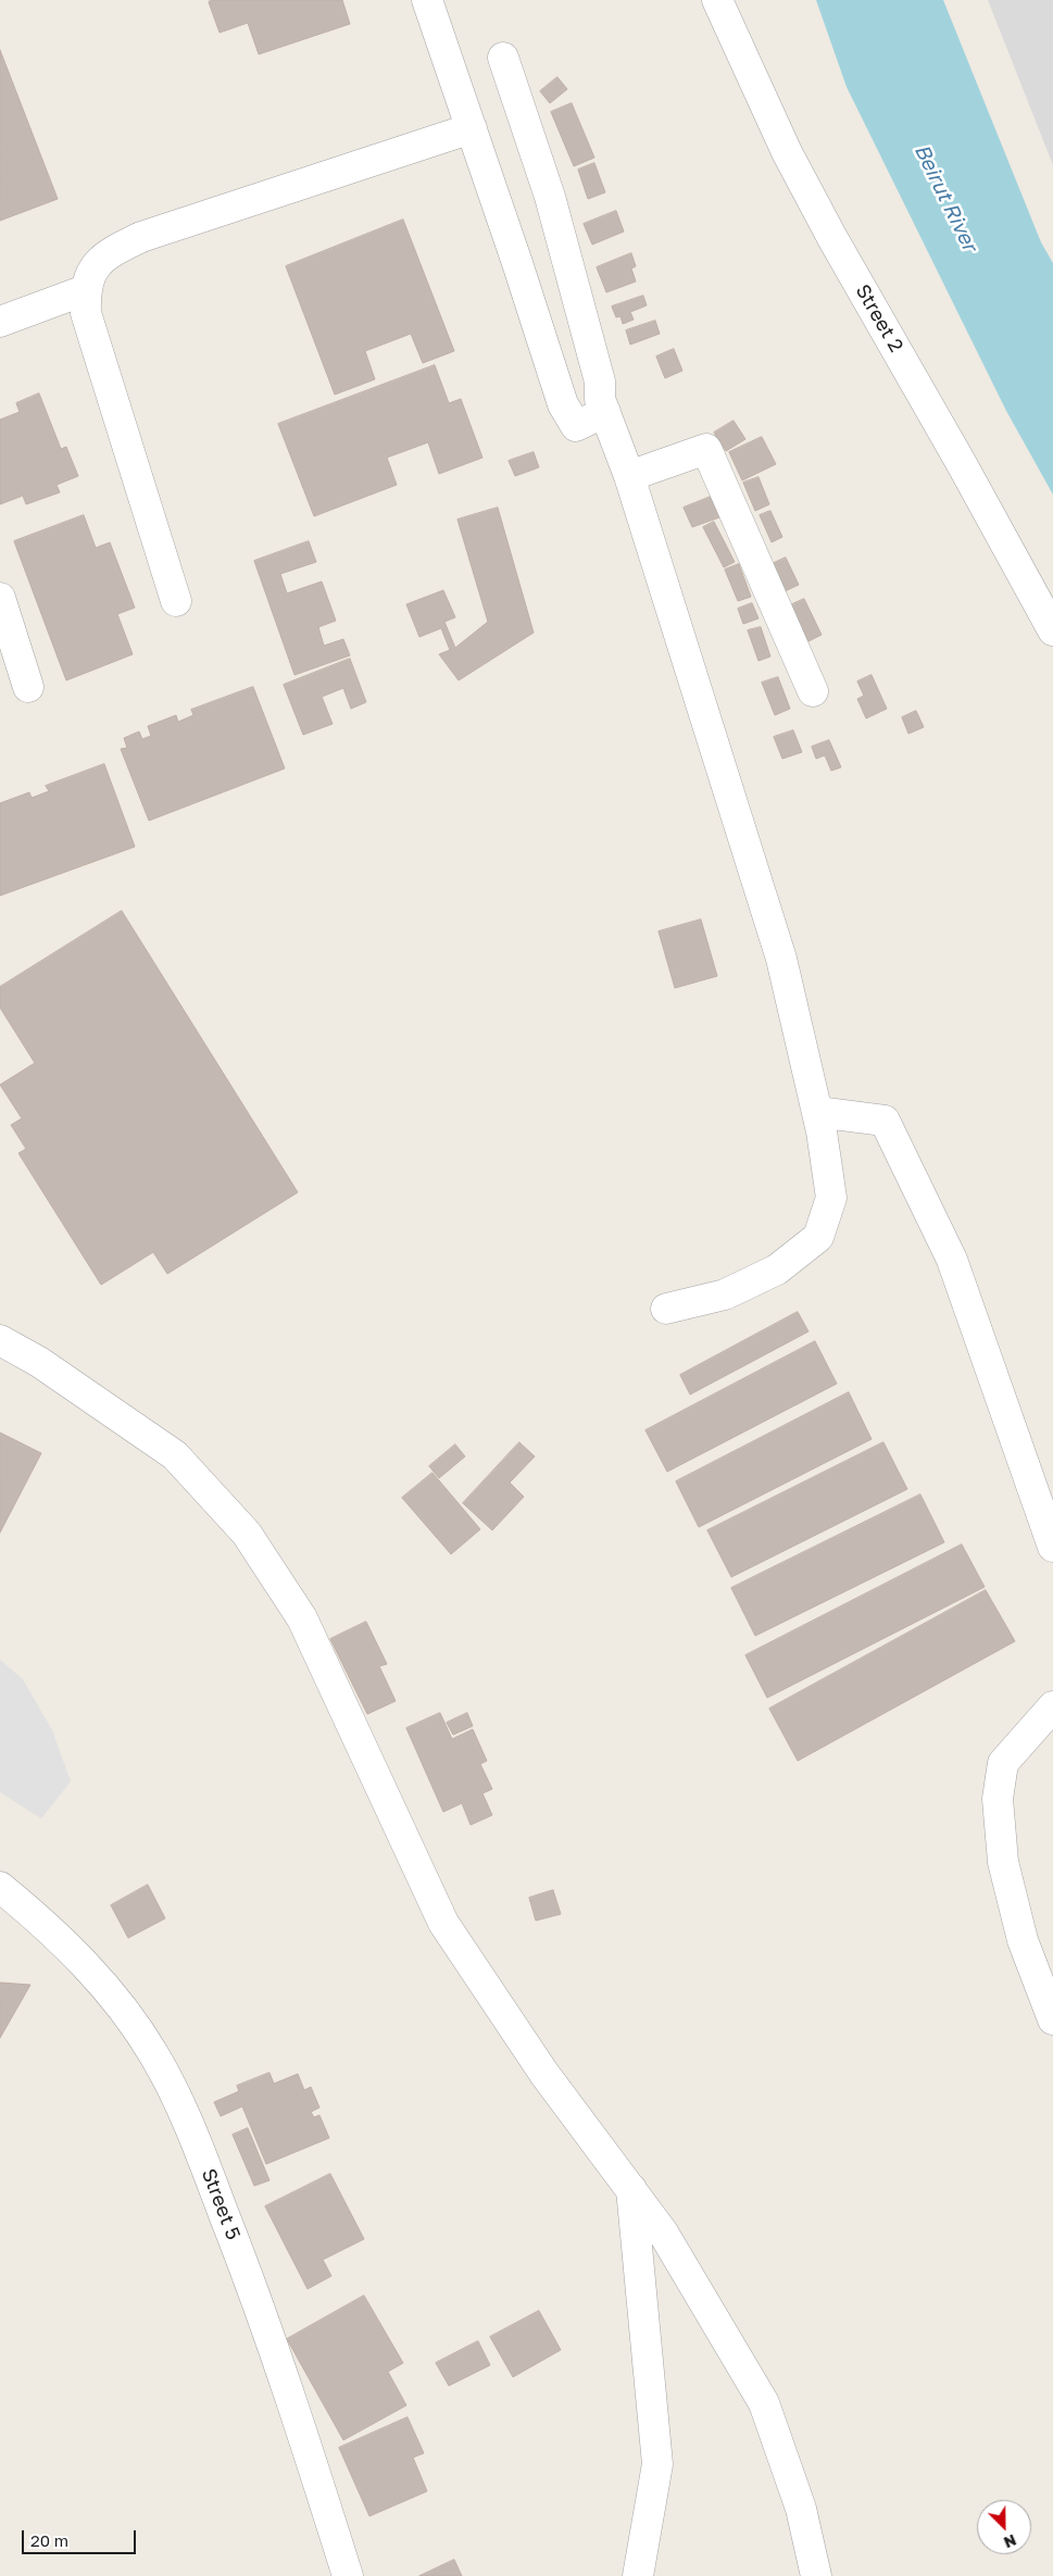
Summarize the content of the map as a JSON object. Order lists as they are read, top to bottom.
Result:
{
  "streets": {
    "street": ["Street 2", "Street 5"]
  },
  "water": ["Beirut River"],
  "scale_bar": "20 m",
  "north": "bottom right"
}
